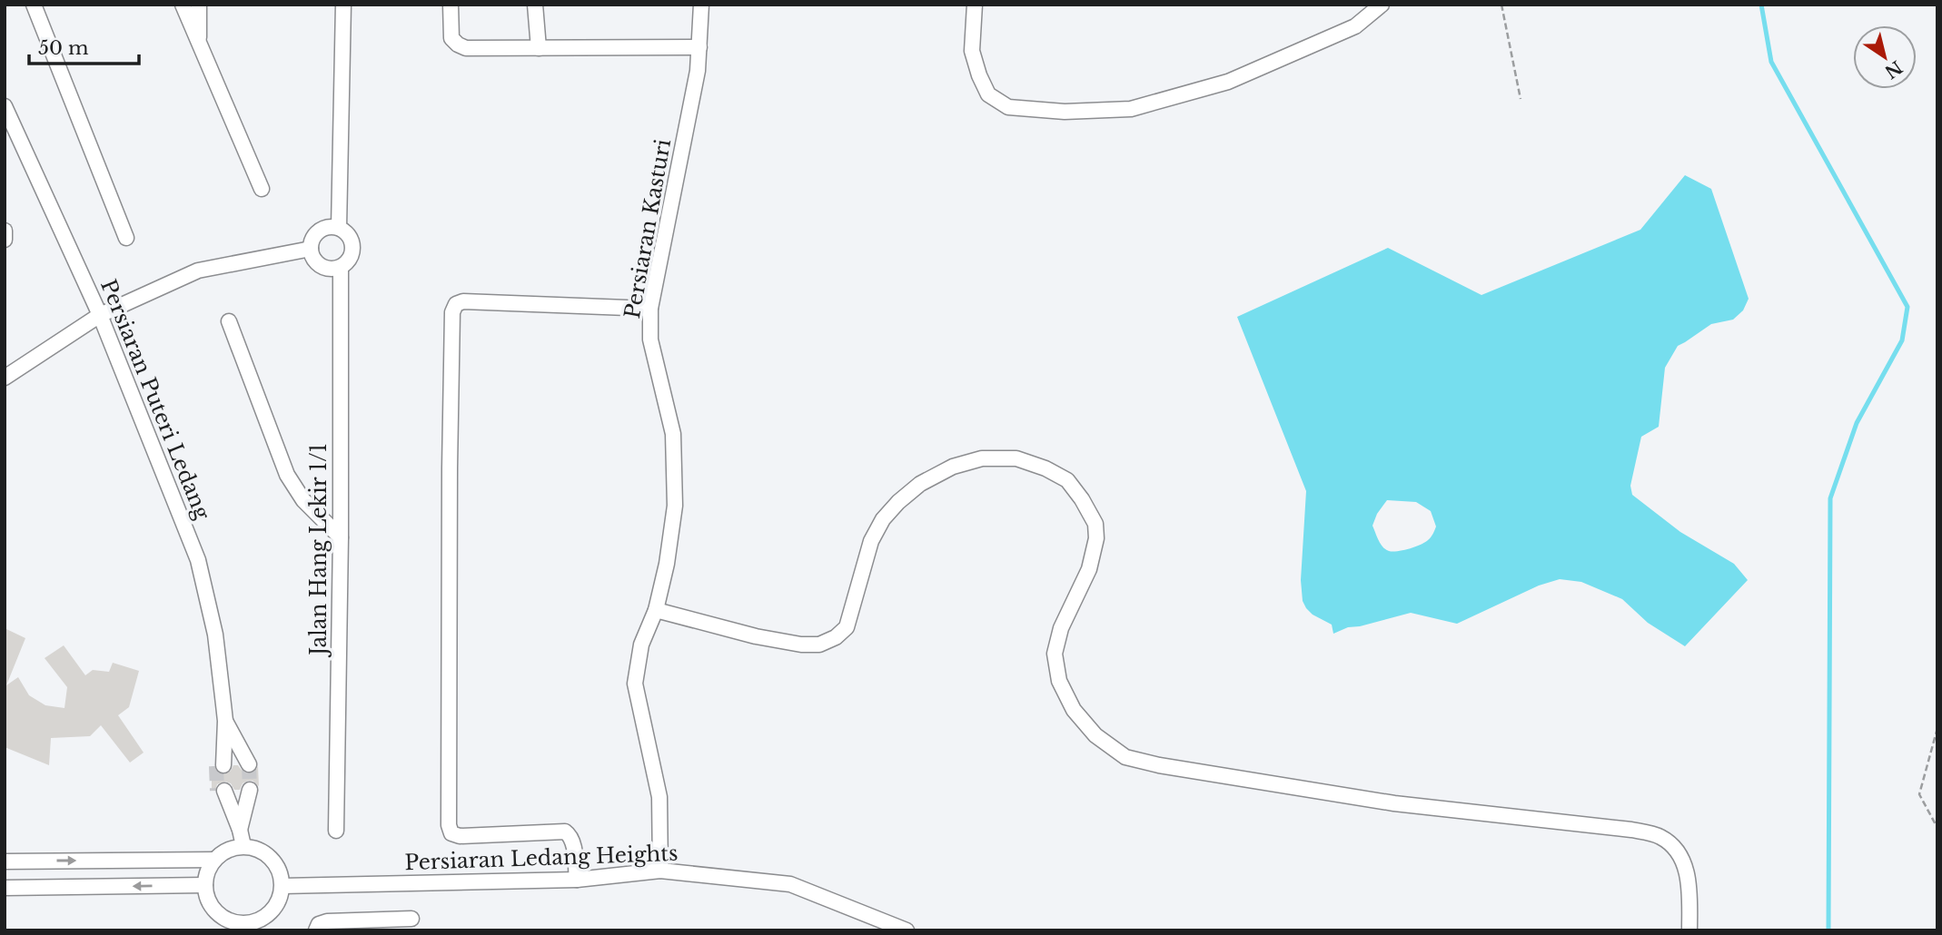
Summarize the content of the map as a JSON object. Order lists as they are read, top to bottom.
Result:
{
  "streets": {
    "street": [
      "Persiaran Kasturi",
      "Persiaran Puteri Ledang",
      "Jalan Hang Lekir 1/1",
      "Persiaran Ledang Heights"
    ]
  },
  "crossings": [
    ["Persiaran Kasturi", "Persiaran Ledang Heights"]
  ],
  "scale_bar": "50 m",
  "north": "bottom right"
}
